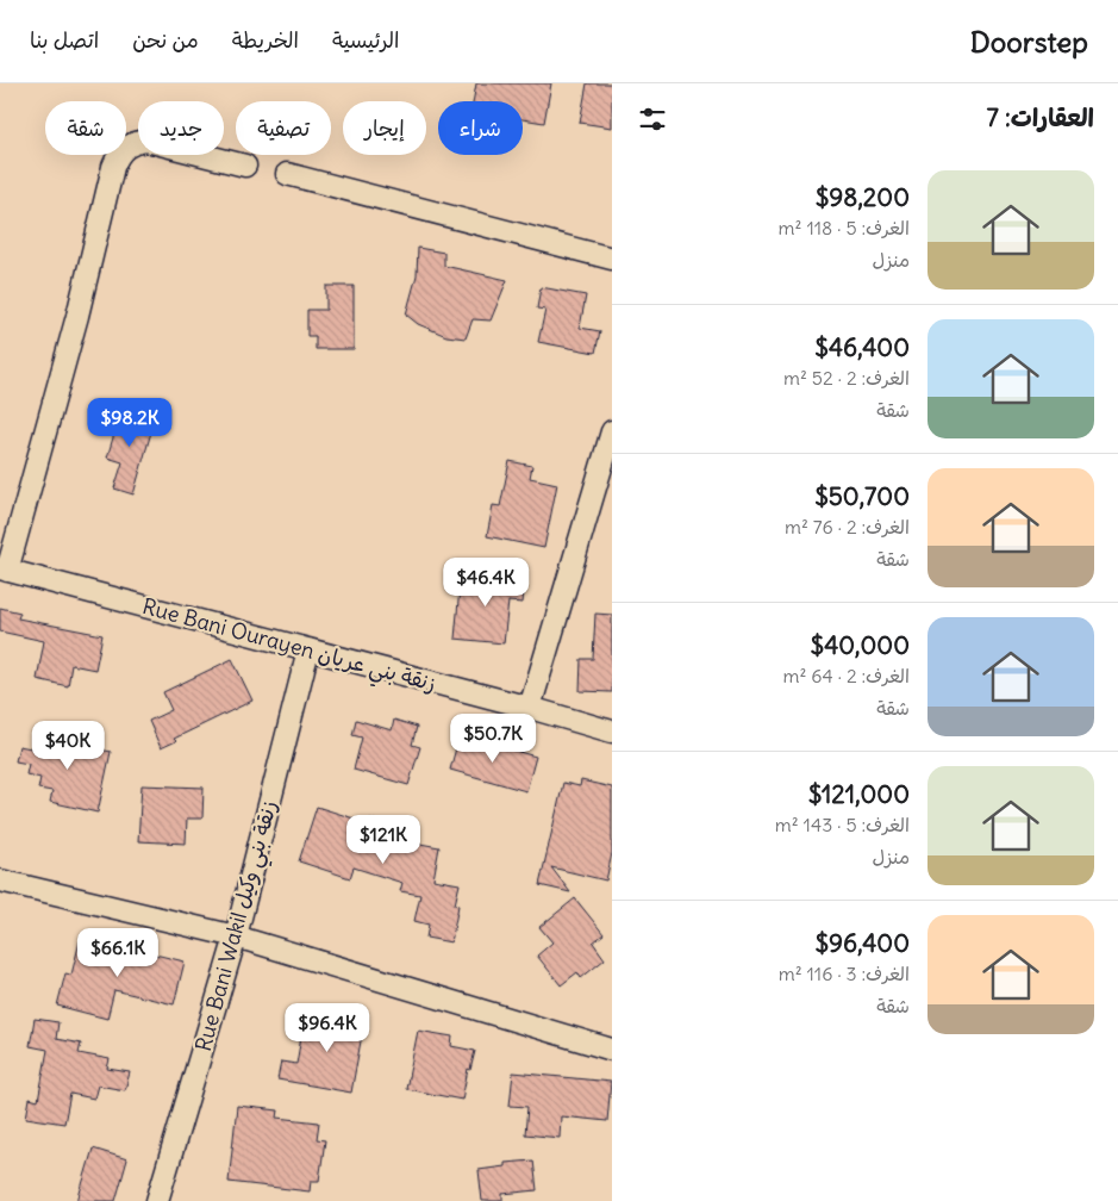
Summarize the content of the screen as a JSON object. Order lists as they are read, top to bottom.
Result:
{
  "streets": {
    "street": ["Rue Bani Ourayen زنقة بني عريان", "Rue Bani Wakil زنقة بني وكيل"]
  },
  "crossings": [
    ["Rue Bani Ourayen زنقة بني عريان", "Rue Bani Wakil زنقة بني وكيل"]
  ],
  "page": {
    "header": "Doorstep",
    "nav": [
      "الرئيسية",
      "الخريطة",
      "من نحن",
      "اتصل بنا"
    ],
    "heading": "العقارات: 7",
    "chip": [
      "شراء",
      "إيجار",
      "تصفية",
      "جديد",
      "شقة"
    ],
    "list": [
      {
        "name": "$98,200",
        "note": "الغرف: 5 · 118 m² · منزل"
      },
      {
        "name": "$46,400",
        "note": "الغرف: 2 · 52 m² · شقة"
      },
      {
        "name": "$50,700",
        "note": "الغرف: 2 · 76 m² · شقة"
      },
      {
        "name": "$40,000",
        "note": "الغرف: 2 · 64 m² · شقة"
      },
      {
        "name": "$121,000",
        "note": "الغرف: 5 · 143 m² · منزل"
      },
      {
        "name": "$96,400",
        "note": "الغرف: 3 · 116 m² · شقة"
      }
    ],
    "price": [
      "$98.2K",
      "$46.4K",
      "$50.7K",
      "$40K",
      "$121K",
      "$66.1K",
      "$96.4K"
    ]
  }
}
